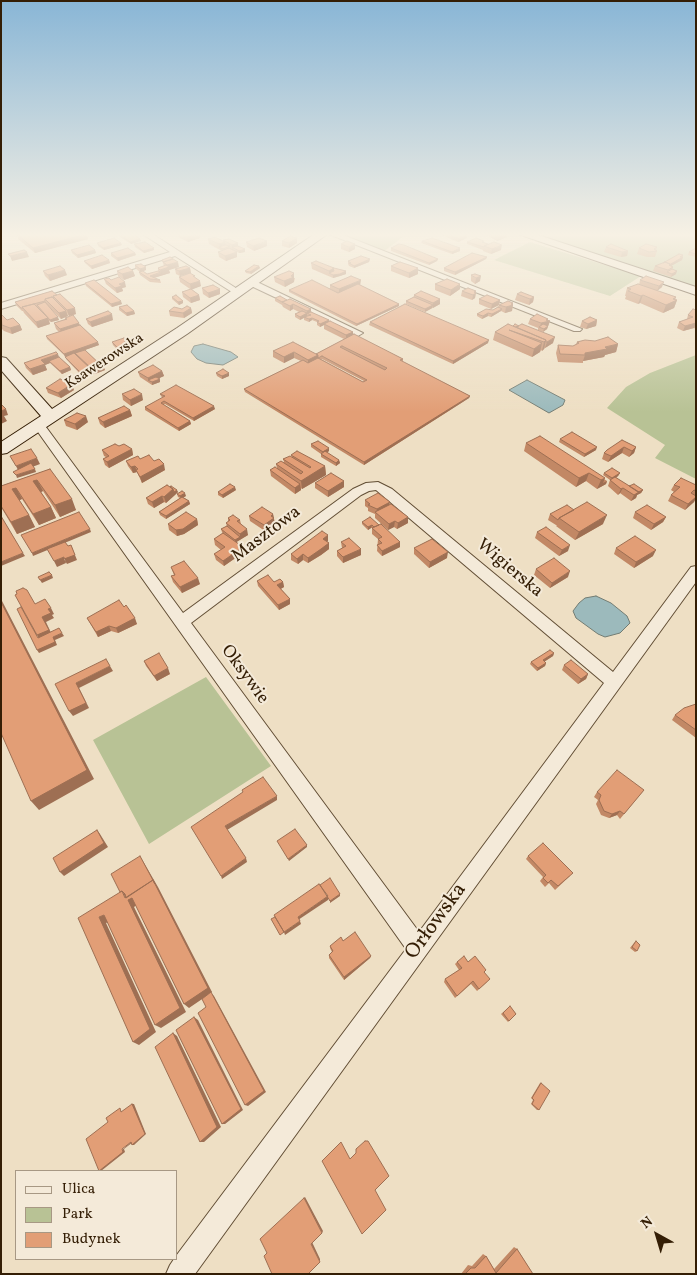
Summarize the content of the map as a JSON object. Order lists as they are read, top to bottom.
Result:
{
  "streets": {
    "street": [
      "Ksawerowska",
      "Masztowa",
      "Wigierska",
      "Oksywie",
      "Orłowska"
    ]
  },
  "crossings": [
    ["Ksawerowska", "Oksywie"],
    ["Masztowa", "Wigierska"],
    ["Masztowa", "Oksywie"],
    ["Wigierska", "Orłowska"],
    ["Oksywie", "Orłowska"]
  ],
  "legend": ["Ulica", "Park", "Budynek"],
  "north": "top left"
}
